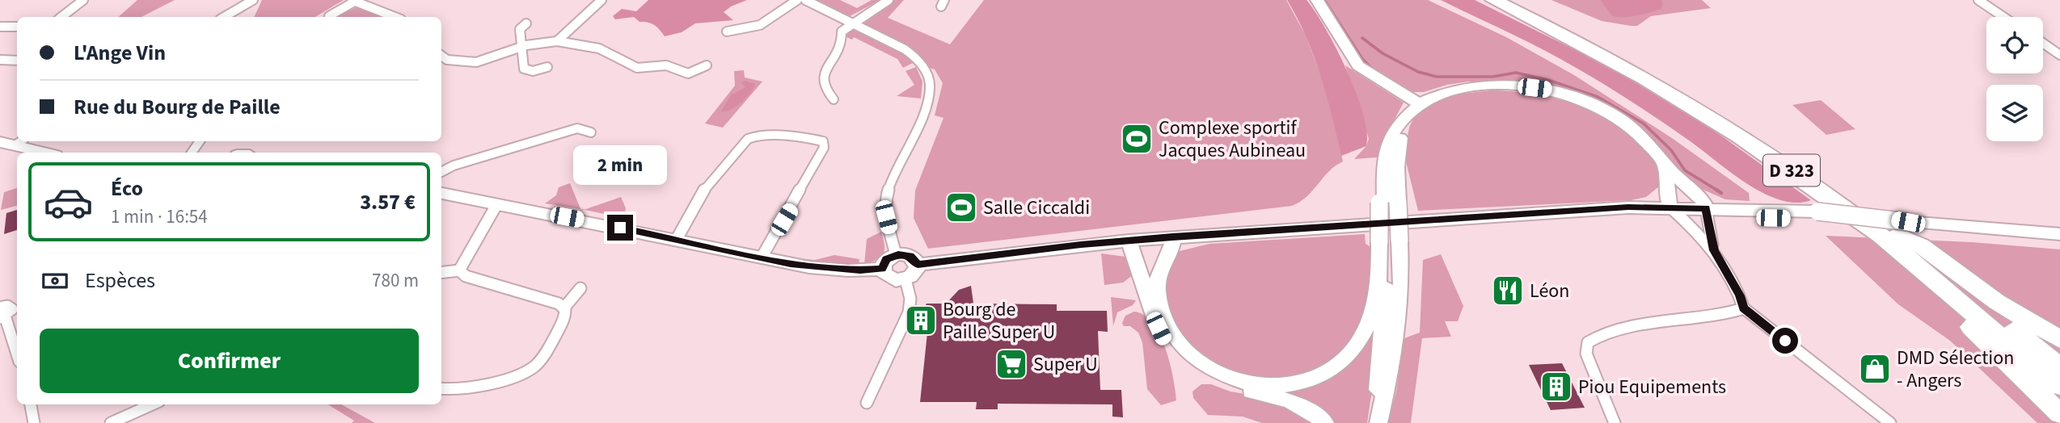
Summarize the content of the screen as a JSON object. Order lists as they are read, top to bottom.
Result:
{
  "streets": {
    "highway": ["D 323"]
  },
  "places": {
    "sports": ["Complexe sportif Jacques Aubineau", "Salle Ciccaldi"],
    "restaurant": ["Léon"],
    "building": ["Bourg de Paille Super U", "Piou Equipements"],
    "supermarket": ["Super U"],
    "shop": ["DMD Sélection - Angers"]
  },
  "page": {
    "banner": ["L'Ange Vin", "Rue du Bourg de Paille"],
    "bubble": "2 min",
    "list": [
      {
        "name": "Éco",
        "note": "1 min · 16:54",
        "value": "3.57 €"
      }
    ],
    "pay": ["Espèces", "780 m"],
    "buttons": "Confirmer"
  }
}
